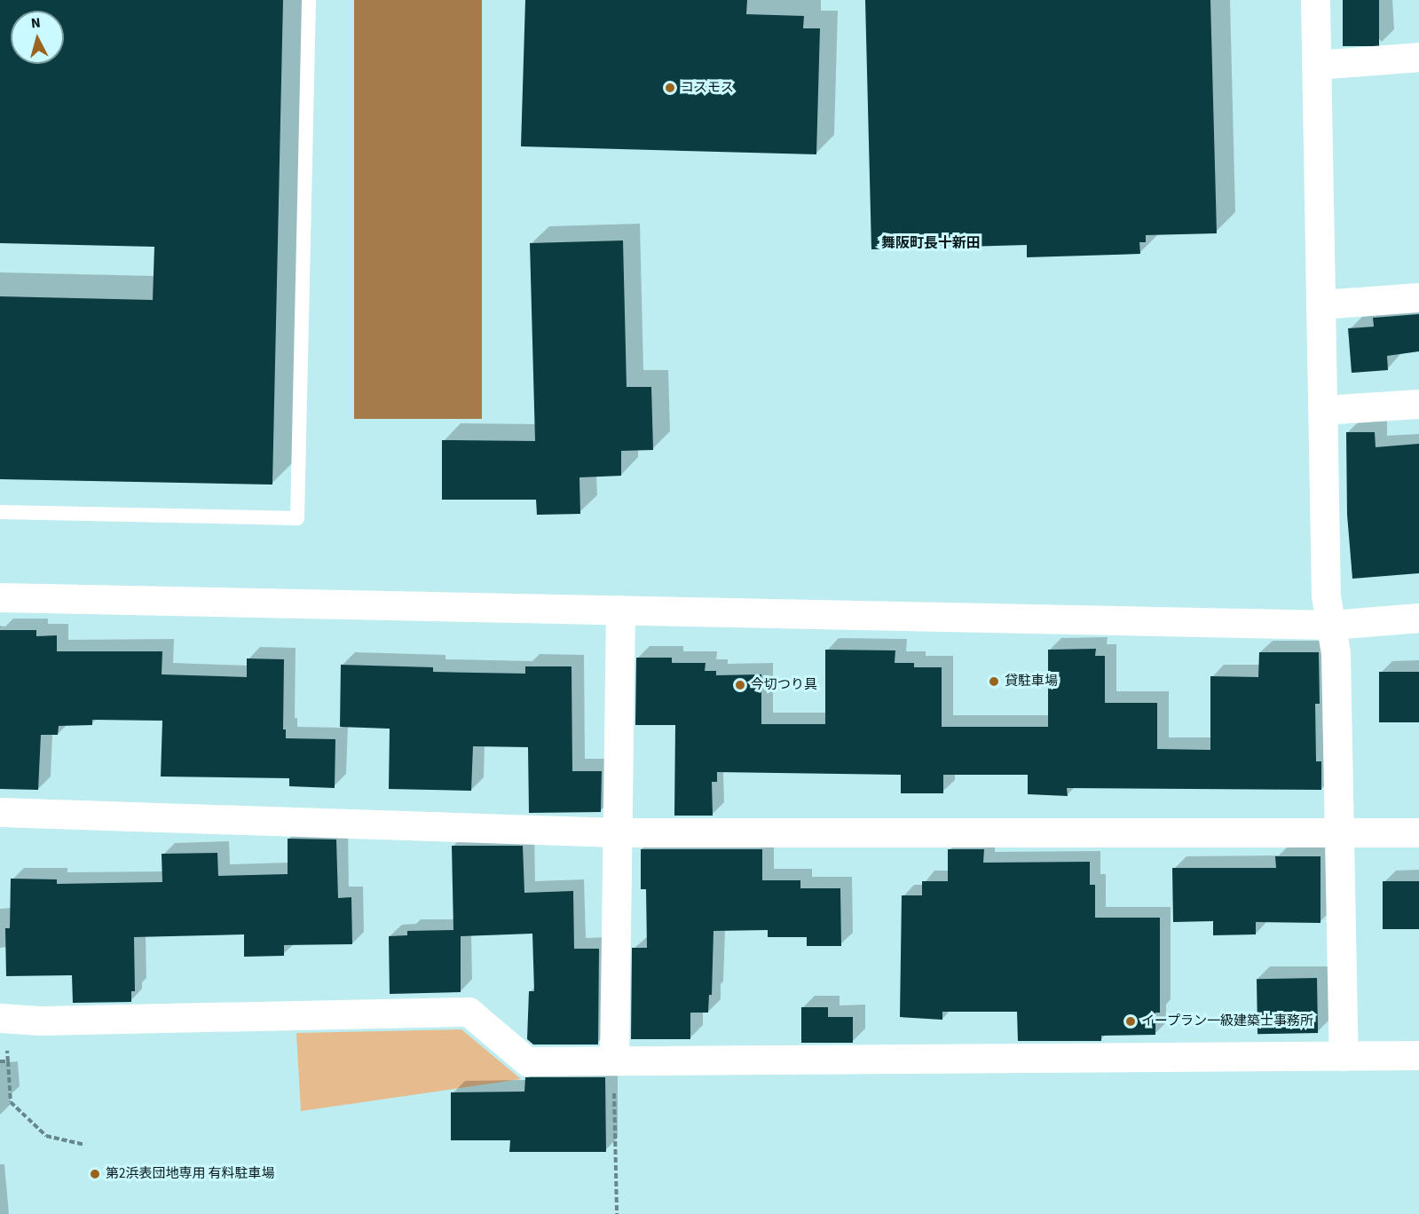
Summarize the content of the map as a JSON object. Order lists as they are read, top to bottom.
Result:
{
  "districts": ["舞阪町長十新田"],
  "places": [
    "コスモス",
    "貸駐車場",
    "今切つり具",
    "イープラン一級建築士事務所",
    "第2浜表団地専用 有料駐車場"
  ],
  "north": "top"
}
